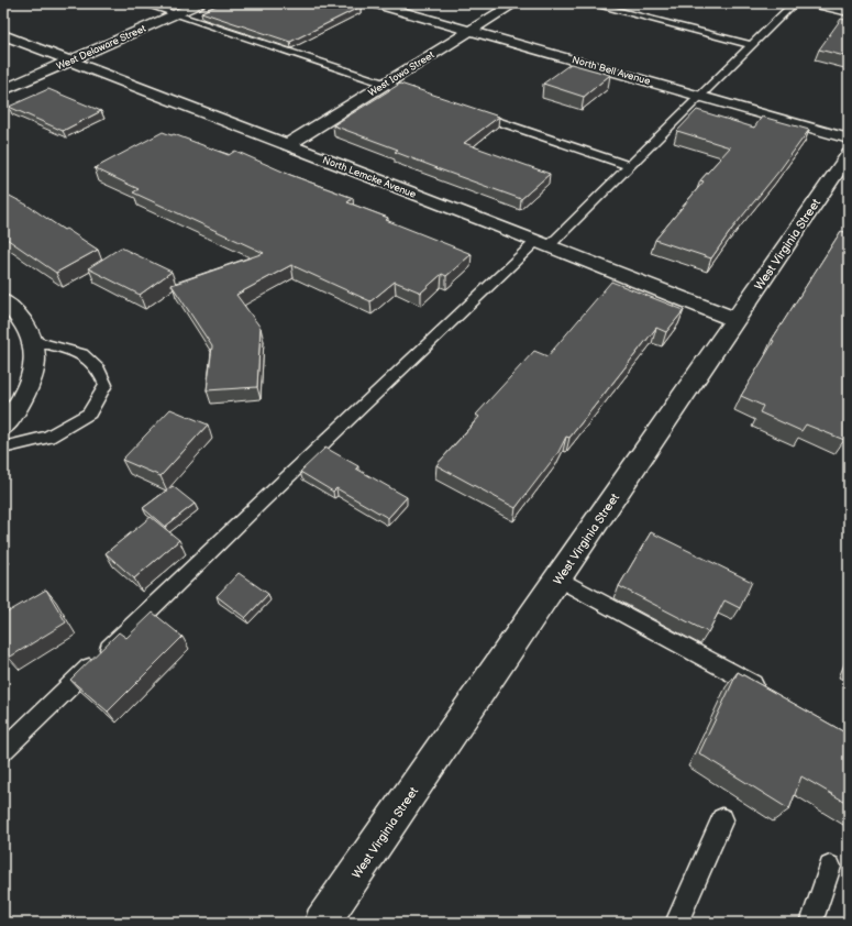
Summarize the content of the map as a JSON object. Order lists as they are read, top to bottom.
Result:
{
  "streets": {
    "street": [
      "West Delaware Street",
      "North Bell Avenue",
      "West Iowa Street",
      "North Lemcke Avenue",
      "West Virginia Street"
    ]
  },
  "crossings": [
    ["West Delaware Street", "North Lemcke Avenue"],
    ["North Bell Avenue", "West Iowa Street"],
    ["West Iowa Street", "North Lemcke Avenue"],
    ["North Lemcke Avenue", "West Virginia Street"]
  ]
}
